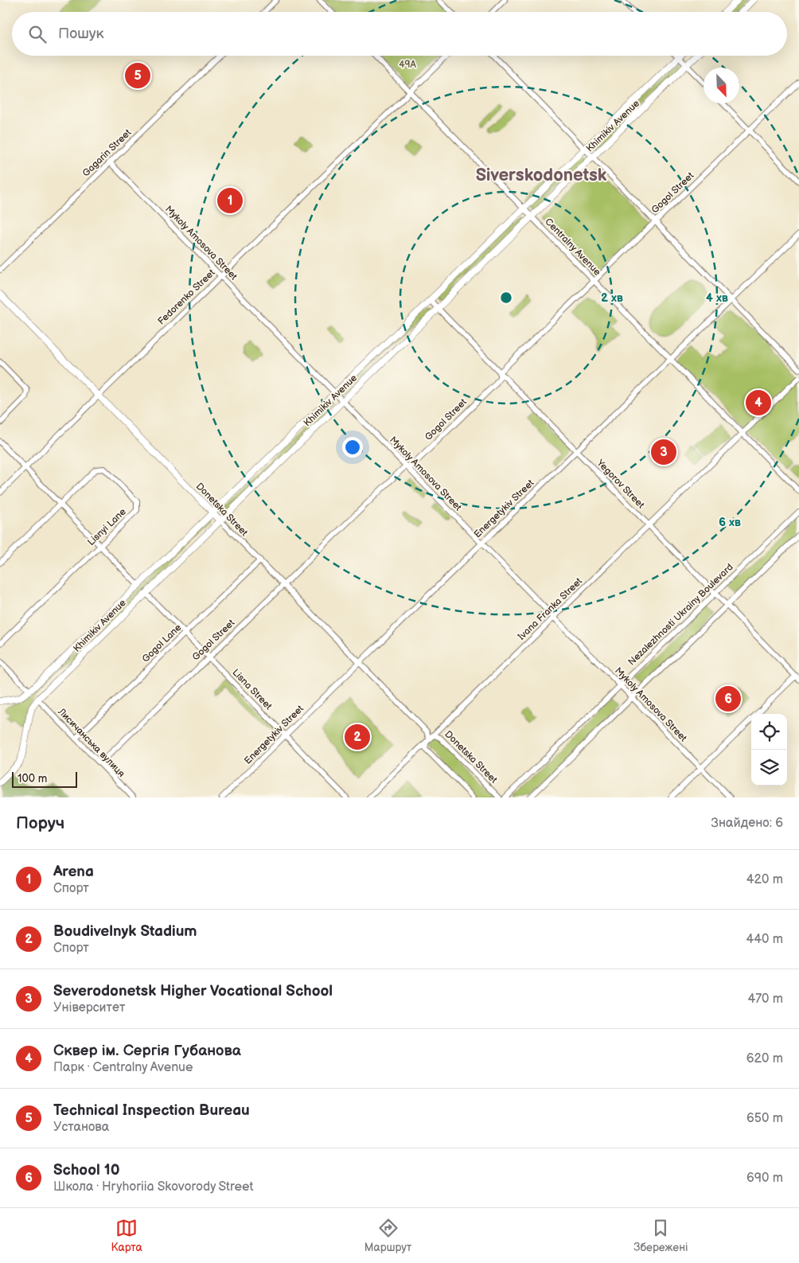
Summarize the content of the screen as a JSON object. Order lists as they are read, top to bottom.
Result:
{
  "streets": {
    "main road": ["Khimikiv Avenue", "Donetska Street"],
    "street": [
      "Gagarin Street",
      "Gogol Street",
      "Mykoly Amosova Street",
      "Centralny Avenue",
      "Fedorenko Street",
      "Yegorov Street",
      "Energetykiv Street",
      "Lisnyi Lane",
      "Ivana Franka Street",
      "Nezalezhnosti Ukrainy Boulevard",
      "Gogol Lane",
      "Lisna Street",
      "Лисичанська вулиця"
    ]
  },
  "crossings": [
    ["Khimikiv Avenue", "Mykoly Amosova Street"],
    ["Khimikiv Avenue", "Centralny Avenue"],
    ["Khimikiv Avenue", "Yegorov Street"],
    ["Khimikiv Avenue", "Donetska Street"],
    ["Khimikiv Avenue", "Lisna Street"],
    ["Khimikiv Avenue", "Лисичанська вулиця"],
    ["Gagarin Street", "Mykoly Amosova Street"],
    ["Gogol Street", "Mykoly Amosova Street"],
    ["Gogol Street", "Centralny Avenue"],
    ["Gogol Street", "Yegorov Street"],
    ["Gogol Street", "Donetska Street"],
    ["Gogol Street", "Lisna Street"],
    ["Gogol Street", "Лисичанська вулиця"],
    ["Mykoly Amosova Street", "Fedorenko Street"],
    ["Mykoly Amosova Street", "Energetykiv Street"],
    ["Mykoly Amosova Street", "Ivana Franka Street"],
    ["Mykoly Amosova Street", "Nezalezhnosti Ukrainy Boulevard"],
    ["Centralny Avenue", "Fedorenko Street"],
    ["Centralny Avenue", "Energetykiv Street"],
    ["Centralny Avenue", "Ivana Franka Street"],
    ["Fedorenko Street", "Donetska Street"],
    ["Yegorov Street", "Energetykiv Street"],
    ["Yegorov Street", "Ivana Franka Street"],
    ["Yegorov Street", "Nezalezhnosti Ukrainy Boulevard"],
    ["Energetykiv Street", "Donetska Street"],
    ["Energetykiv Street", "Lisna Street"],
    ["Donetska Street", "Ivana Franka Street"],
    ["Donetska Street", "Gogol Lane"],
    ["Gogol Lane", "Lisna Street"],
    ["Gogol Lane", "Лисичанська вулиця"]
  ],
  "districts": ["Siverskodonetsk"],
  "parks": ["49А"],
  "scale_bar": "100 m",
  "north": "bottom right",
  "page": {
    "search": "Пошук",
    "pins": [
      "5",
      "1",
      "4",
      "3",
      "6",
      "2"
    ],
    "scale": "100 m",
    "heading": ["Поруч", "Знайдено: 6"],
    "list": [
      {
        "mark": "1",
        "name": "Arena",
        "note": "Спорт",
        "value": "420 m"
      },
      {
        "mark": "2",
        "name": "Boudivelnyk Stadium",
        "note": "Спорт",
        "value": "440 m"
      },
      {
        "mark": "3",
        "name": "Severodonetsk Higher Vocational School",
        "note": "Університет",
        "value": "470 m"
      },
      {
        "mark": "4",
        "name": "Сквер ім. Сергія Губанова",
        "note": "Парк · Centralny Avenue",
        "value": "620 m"
      },
      {
        "mark": "5",
        "name": "Technical Inspection Bureau",
        "note": "Установа",
        "value": "650 m"
      },
      {
        "mark": "6",
        "name": "School 10",
        "note": "Школа · Hryhoriia Skovorody Street",
        "value": "690 m"
      }
    ],
    "nav": ["Карта", "Маршрут", "Збережені"]
  },
  "rings": ["2 хв", "4 хв", "6 хв"]
}
